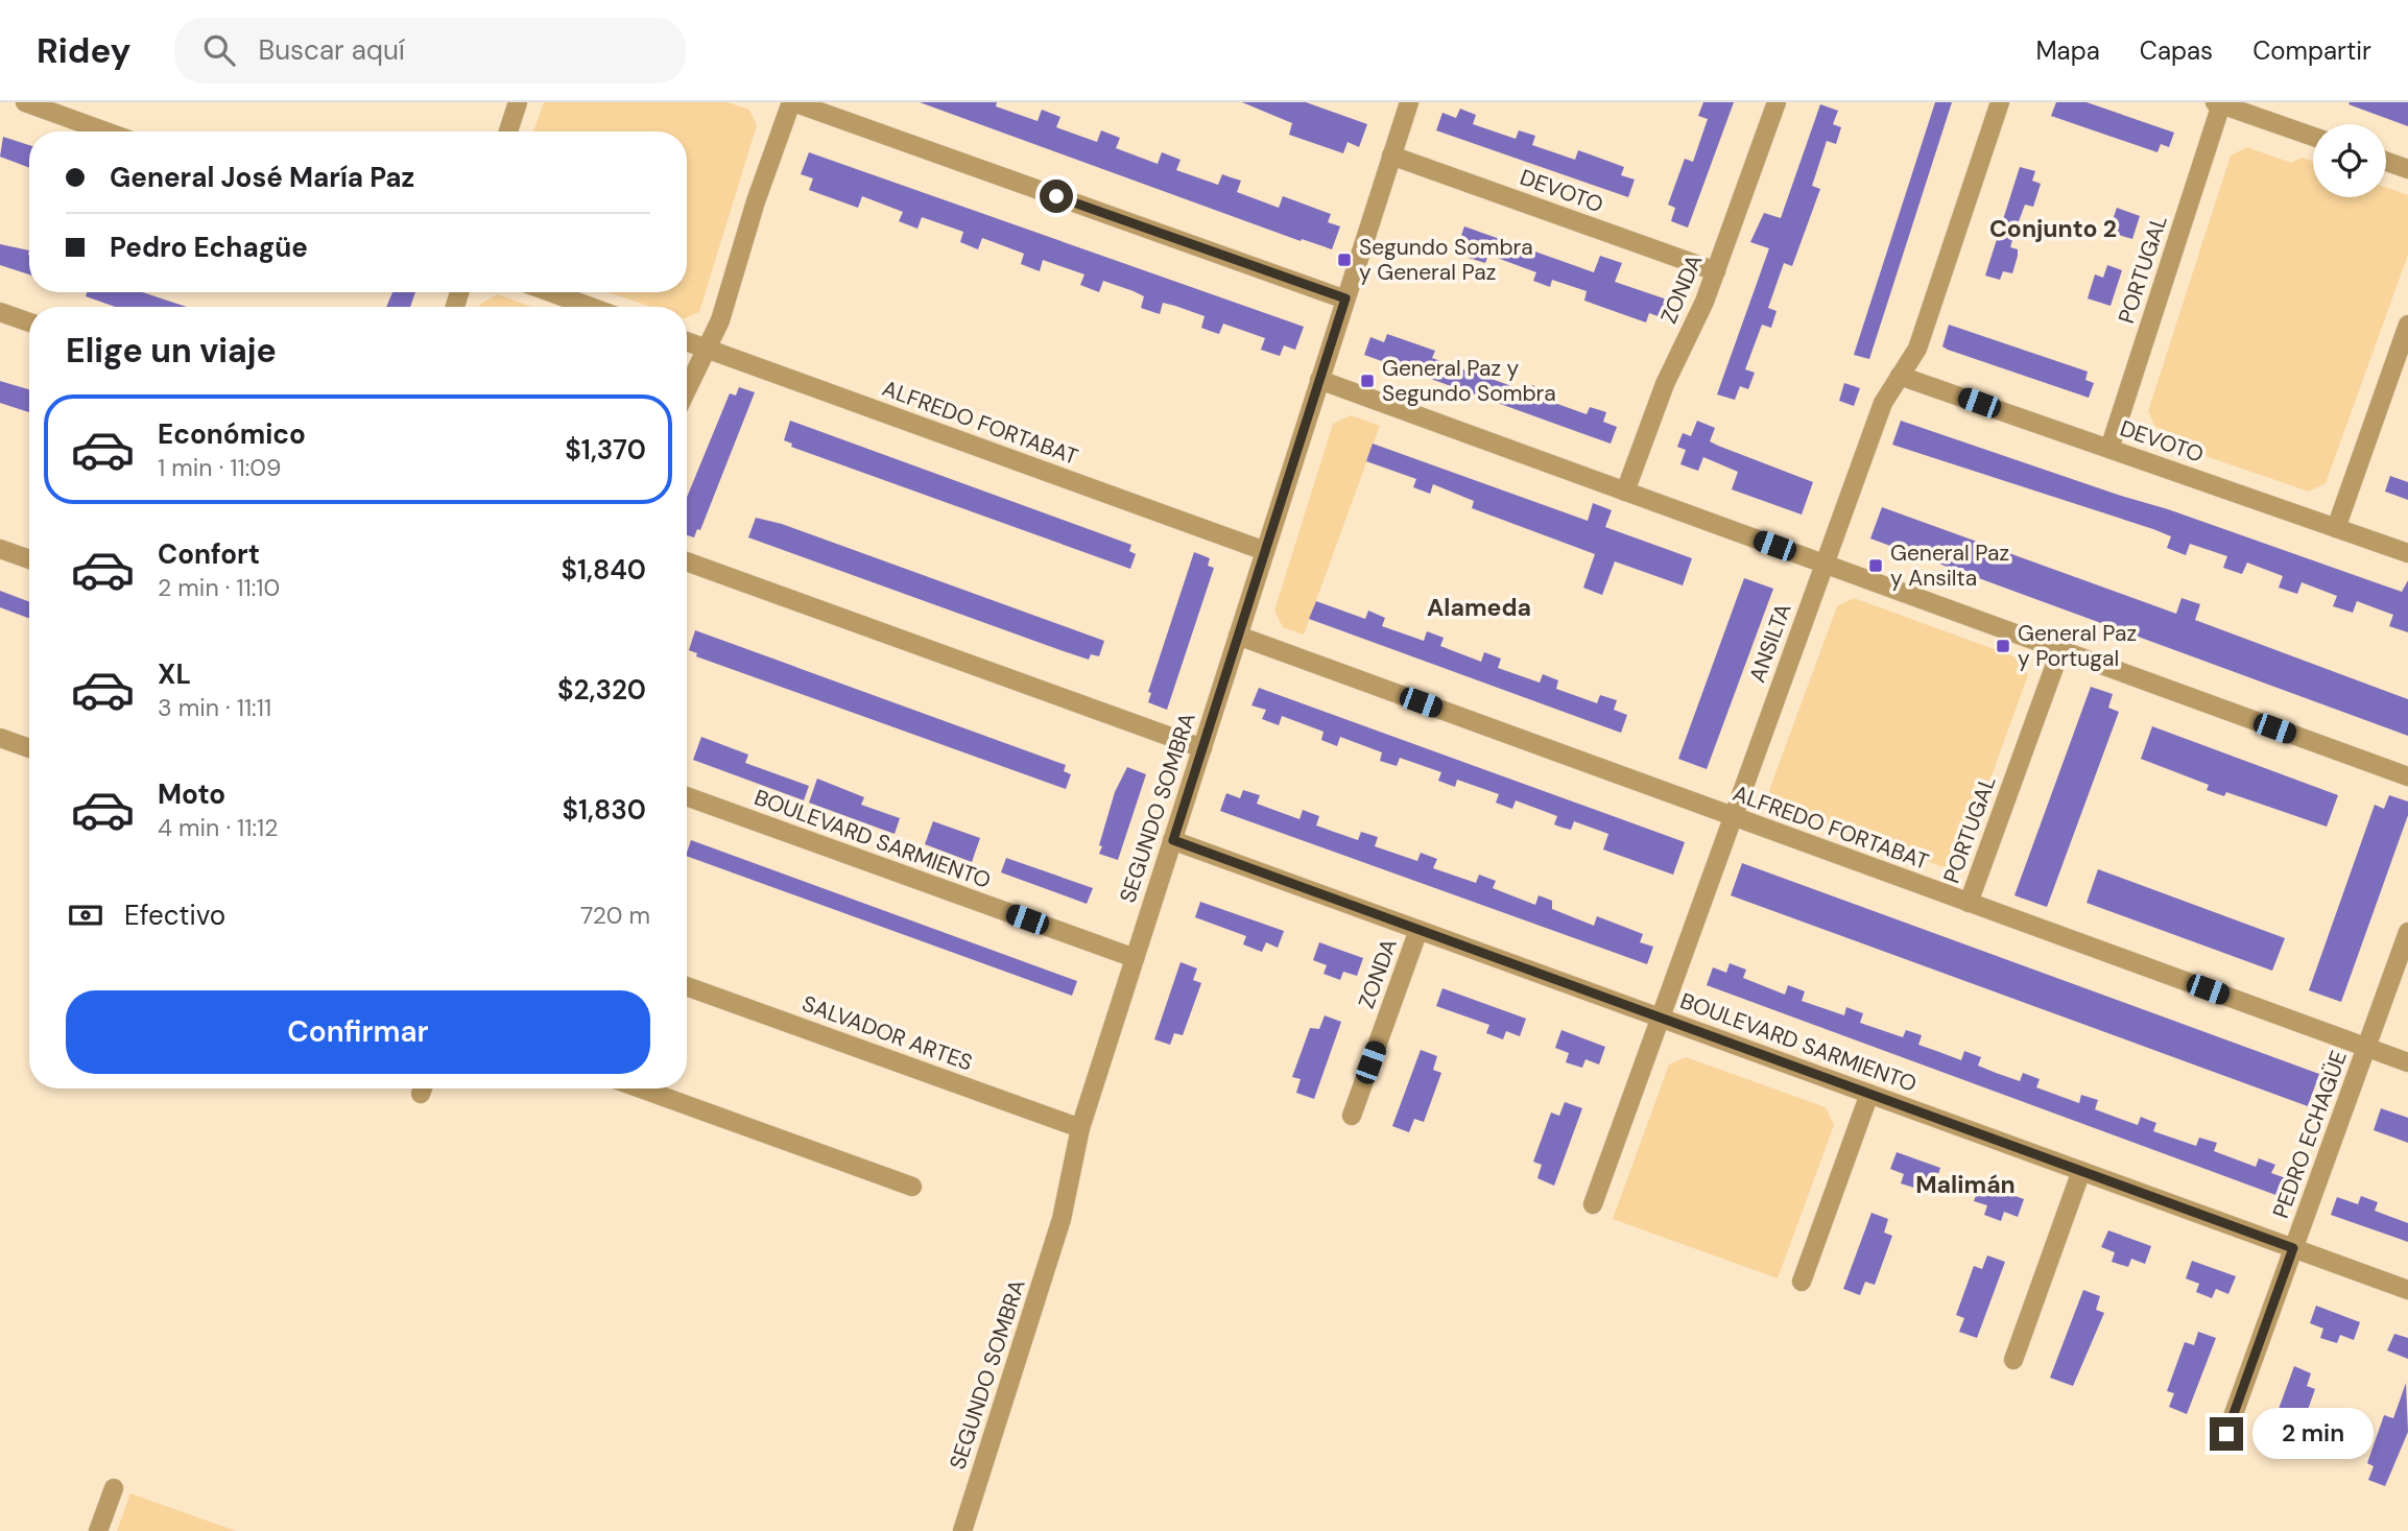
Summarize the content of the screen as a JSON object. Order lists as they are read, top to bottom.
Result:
{
  "streets": {
    "street": [
      "DEVOTO",
      "PORTUGAL",
      "ZONDA",
      "ALFREDO FORTABAT",
      "ANSILTA",
      "SEGUNDO SOMBRA",
      "BOULEVARD SARMIENTO",
      "SALVADOR ARTES",
      "PEDRO ECHAGÜE"
    ]
  },
  "crossings": [
    ["DEVOTO", "PORTUGAL"],
    ["DEVOTO", "ZONDA"],
    ["DEVOTO", "ANSILTA"],
    ["DEVOTO", "SEGUNDO SOMBRA"],
    ["PORTUGAL", "ALFREDO FORTABAT"],
    ["ZONDA", "BOULEVARD SARMIENTO"],
    ["ALFREDO FORTABAT", "ANSILTA"],
    ["ALFREDO FORTABAT", "SEGUNDO SOMBRA"],
    ["ALFREDO FORTABAT", "PEDRO ECHAGÜE"],
    ["ANSILTA", "BOULEVARD SARMIENTO"],
    ["SEGUNDO SOMBRA", "BOULEVARD SARMIENTO"],
    ["SEGUNDO SOMBRA", "SALVADOR ARTES"],
    ["BOULEVARD SARMIENTO", "PEDRO ECHAGÜE"]
  ],
  "districts": ["Conjunto 2", "Alameda", "Malimán"],
  "places": {
    "transit": [
      "Segundo Sombra y General Paz",
      "General Paz y Segundo Sombra",
      "General Paz y Ansilta",
      "General Paz y Portugal"
    ]
  },
  "page": {
    "header": "Ridey",
    "search": "Buscar aquí",
    "nav": ["Mapa", "Capas", "Compartir"],
    "banner": ["General José María Paz", "Pedro Echagüe"],
    "heading": "Elige un viaje",
    "list": [
      {
        "name": "Económico",
        "note": "1 min · 11:09",
        "value": "$1,370"
      },
      {
        "name": "Confort",
        "note": "2 min · 11:10",
        "value": "$1,840"
      },
      {
        "name": "XL",
        "note": "3 min · 11:11",
        "value": "$2,320"
      },
      {
        "name": "Moto",
        "note": "4 min · 11:12",
        "value": "$1,830"
      }
    ],
    "pay": ["Efectivo", "720 m"],
    "buttons": "Confirmar",
    "bubble": "2 min"
  }
}
